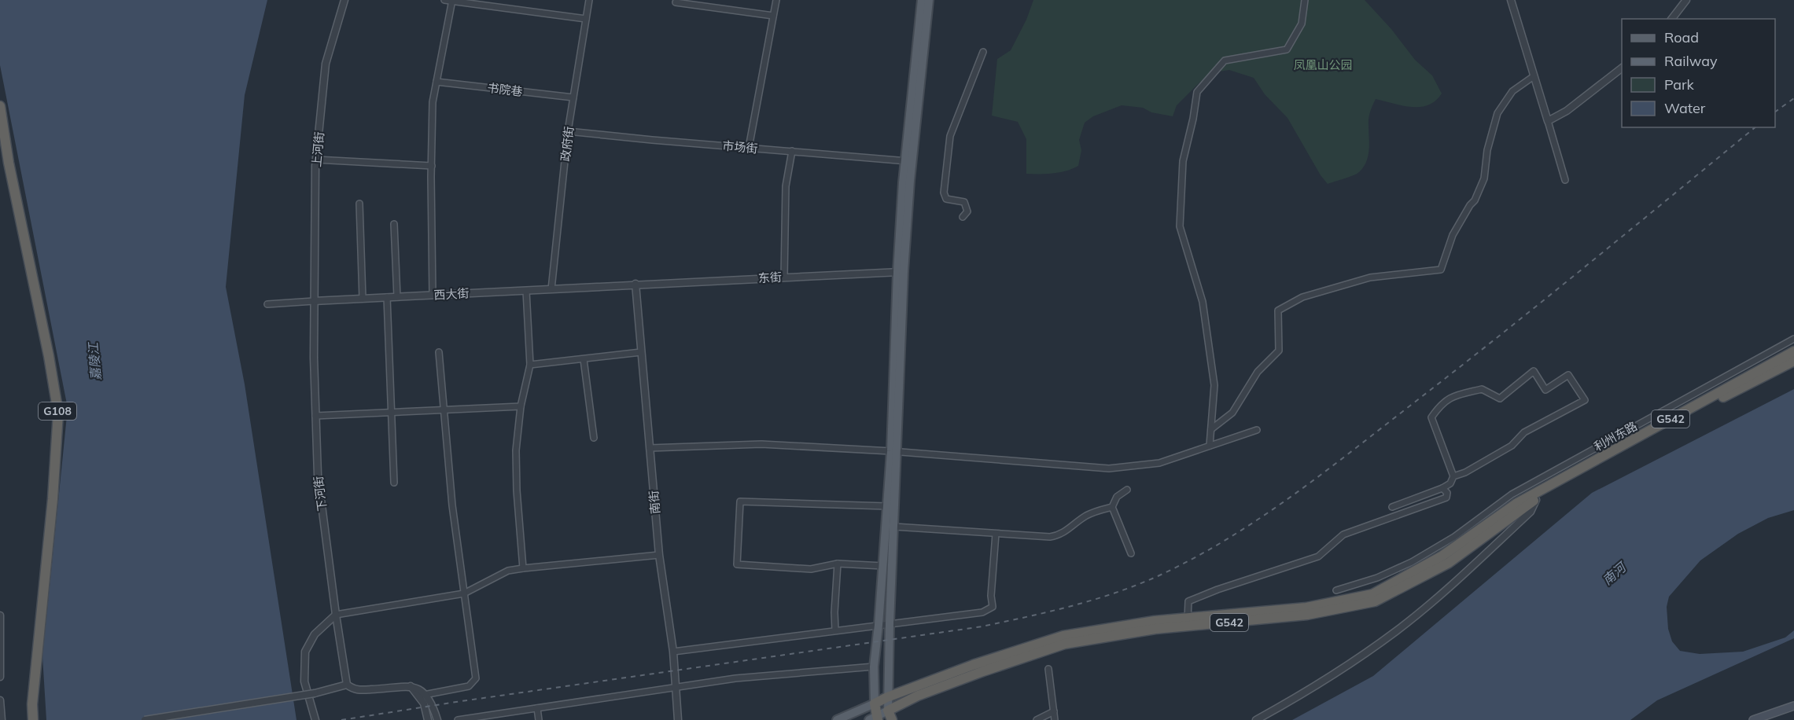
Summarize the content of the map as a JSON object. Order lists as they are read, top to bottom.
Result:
{
  "streets": {
    "highway": ["G108", "G542", "利州东路"],
    "street": [
      "书院巷",
      "政府街",
      "市场街",
      "上河街",
      "东街",
      "西大街",
      "下河街",
      "南街"
    ]
  },
  "crossings": [
    ["书院巷", "政府街"],
    ["政府街", "市场街"],
    ["政府街", "西大街"],
    ["上河街", "西大街"],
    ["上河街", "下河街"],
    ["东街", "西大街"],
    ["东街", "南街"],
    ["西大街", "下河街"],
    ["西大街", "南街"],
    ["G542", "利州东路"]
  ],
  "water": ["嘉陵江", "南河"],
  "parks": ["凤凰山公园"],
  "legend": [
    "Road",
    "Railway",
    "Park",
    "Water"
  ]
}
